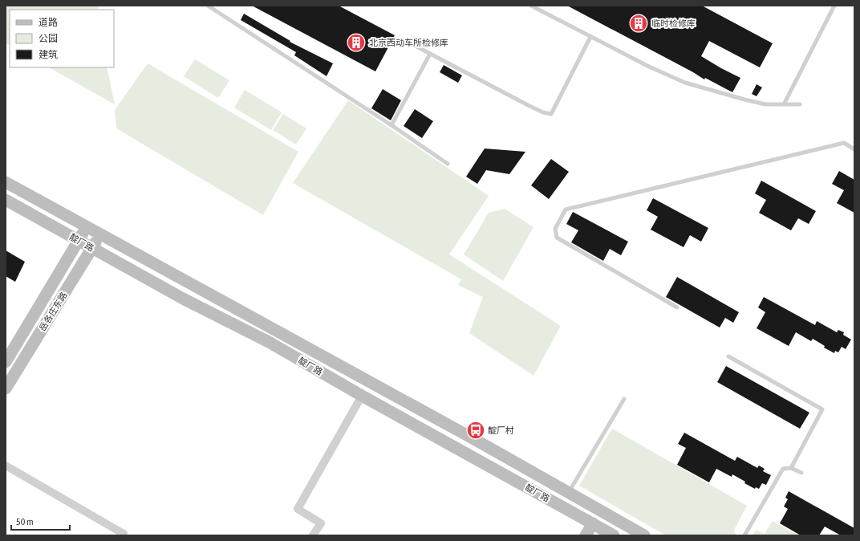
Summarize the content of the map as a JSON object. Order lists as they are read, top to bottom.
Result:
{
  "streets": {
    "main road": ["靛厂路", "岳各庄东路"]
  },
  "crossings": [
    ["靛厂路", "岳各庄东路"]
  ],
  "places": {
    "building": ["临时检修库", "北京西动车所检修库"],
    "bus stop": ["靛厂村"]
  },
  "legend": ["道路", "公园", "建筑"],
  "scale_bar": "50 m"
}
